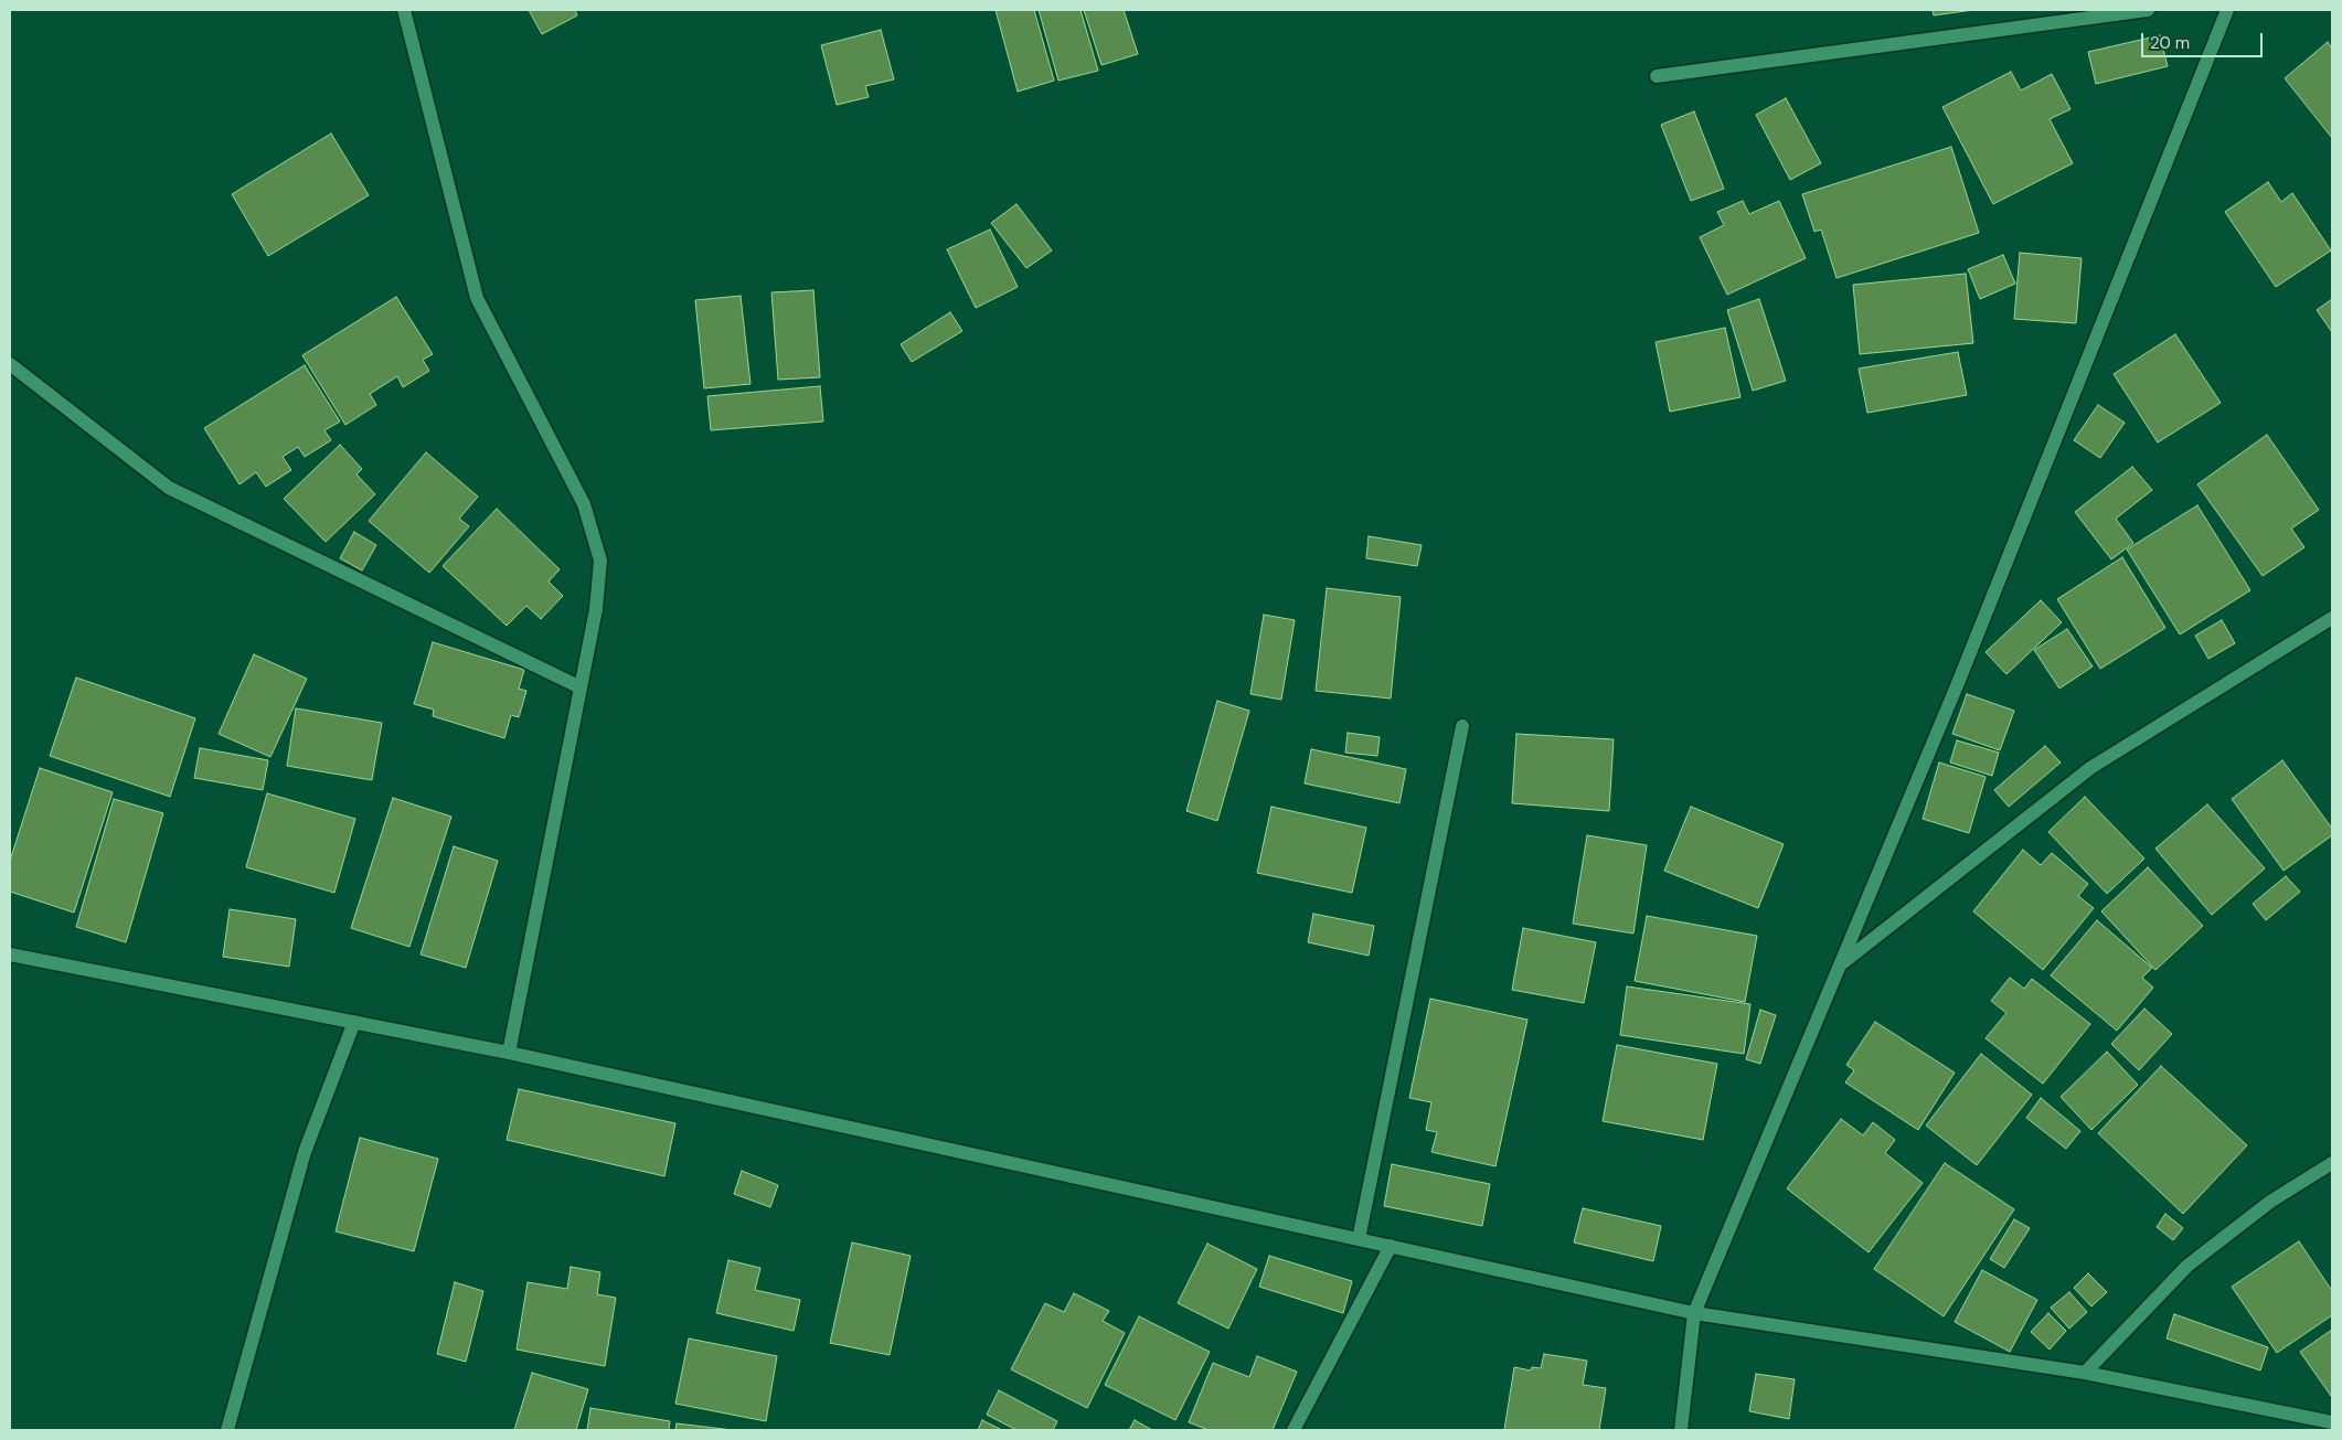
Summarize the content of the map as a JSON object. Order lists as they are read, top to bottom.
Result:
{
  "scale_bar": "20 m"
}
